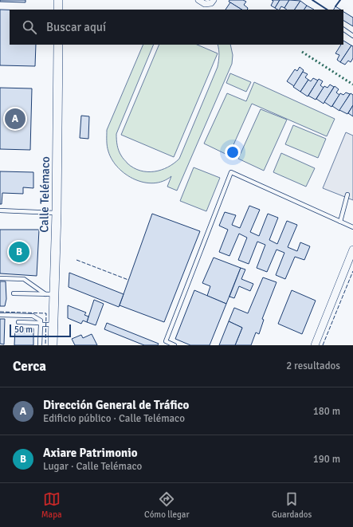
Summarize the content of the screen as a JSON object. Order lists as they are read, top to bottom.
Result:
{
  "streets": {
    "street": ["Calle Telémaco"]
  },
  "scale_bar": "50 m",
  "page": {
    "search": "Buscar aquí",
    "pins": ["A", "B"],
    "scale": "50 m",
    "heading": ["Cerca", "2 resultados"],
    "list": [
      {
        "mark": "A",
        "name": "Dirección General de Tráfico",
        "note": "Edificio público · Calle Telémaco",
        "value": "180 m"
      },
      {
        "mark": "B",
        "name": "Axiare Patrimonio",
        "note": "Lugar · Calle Telémaco",
        "value": "190 m"
      }
    ],
    "nav": ["Mapa", "Cómo llegar", "Guardados"]
  }
}
